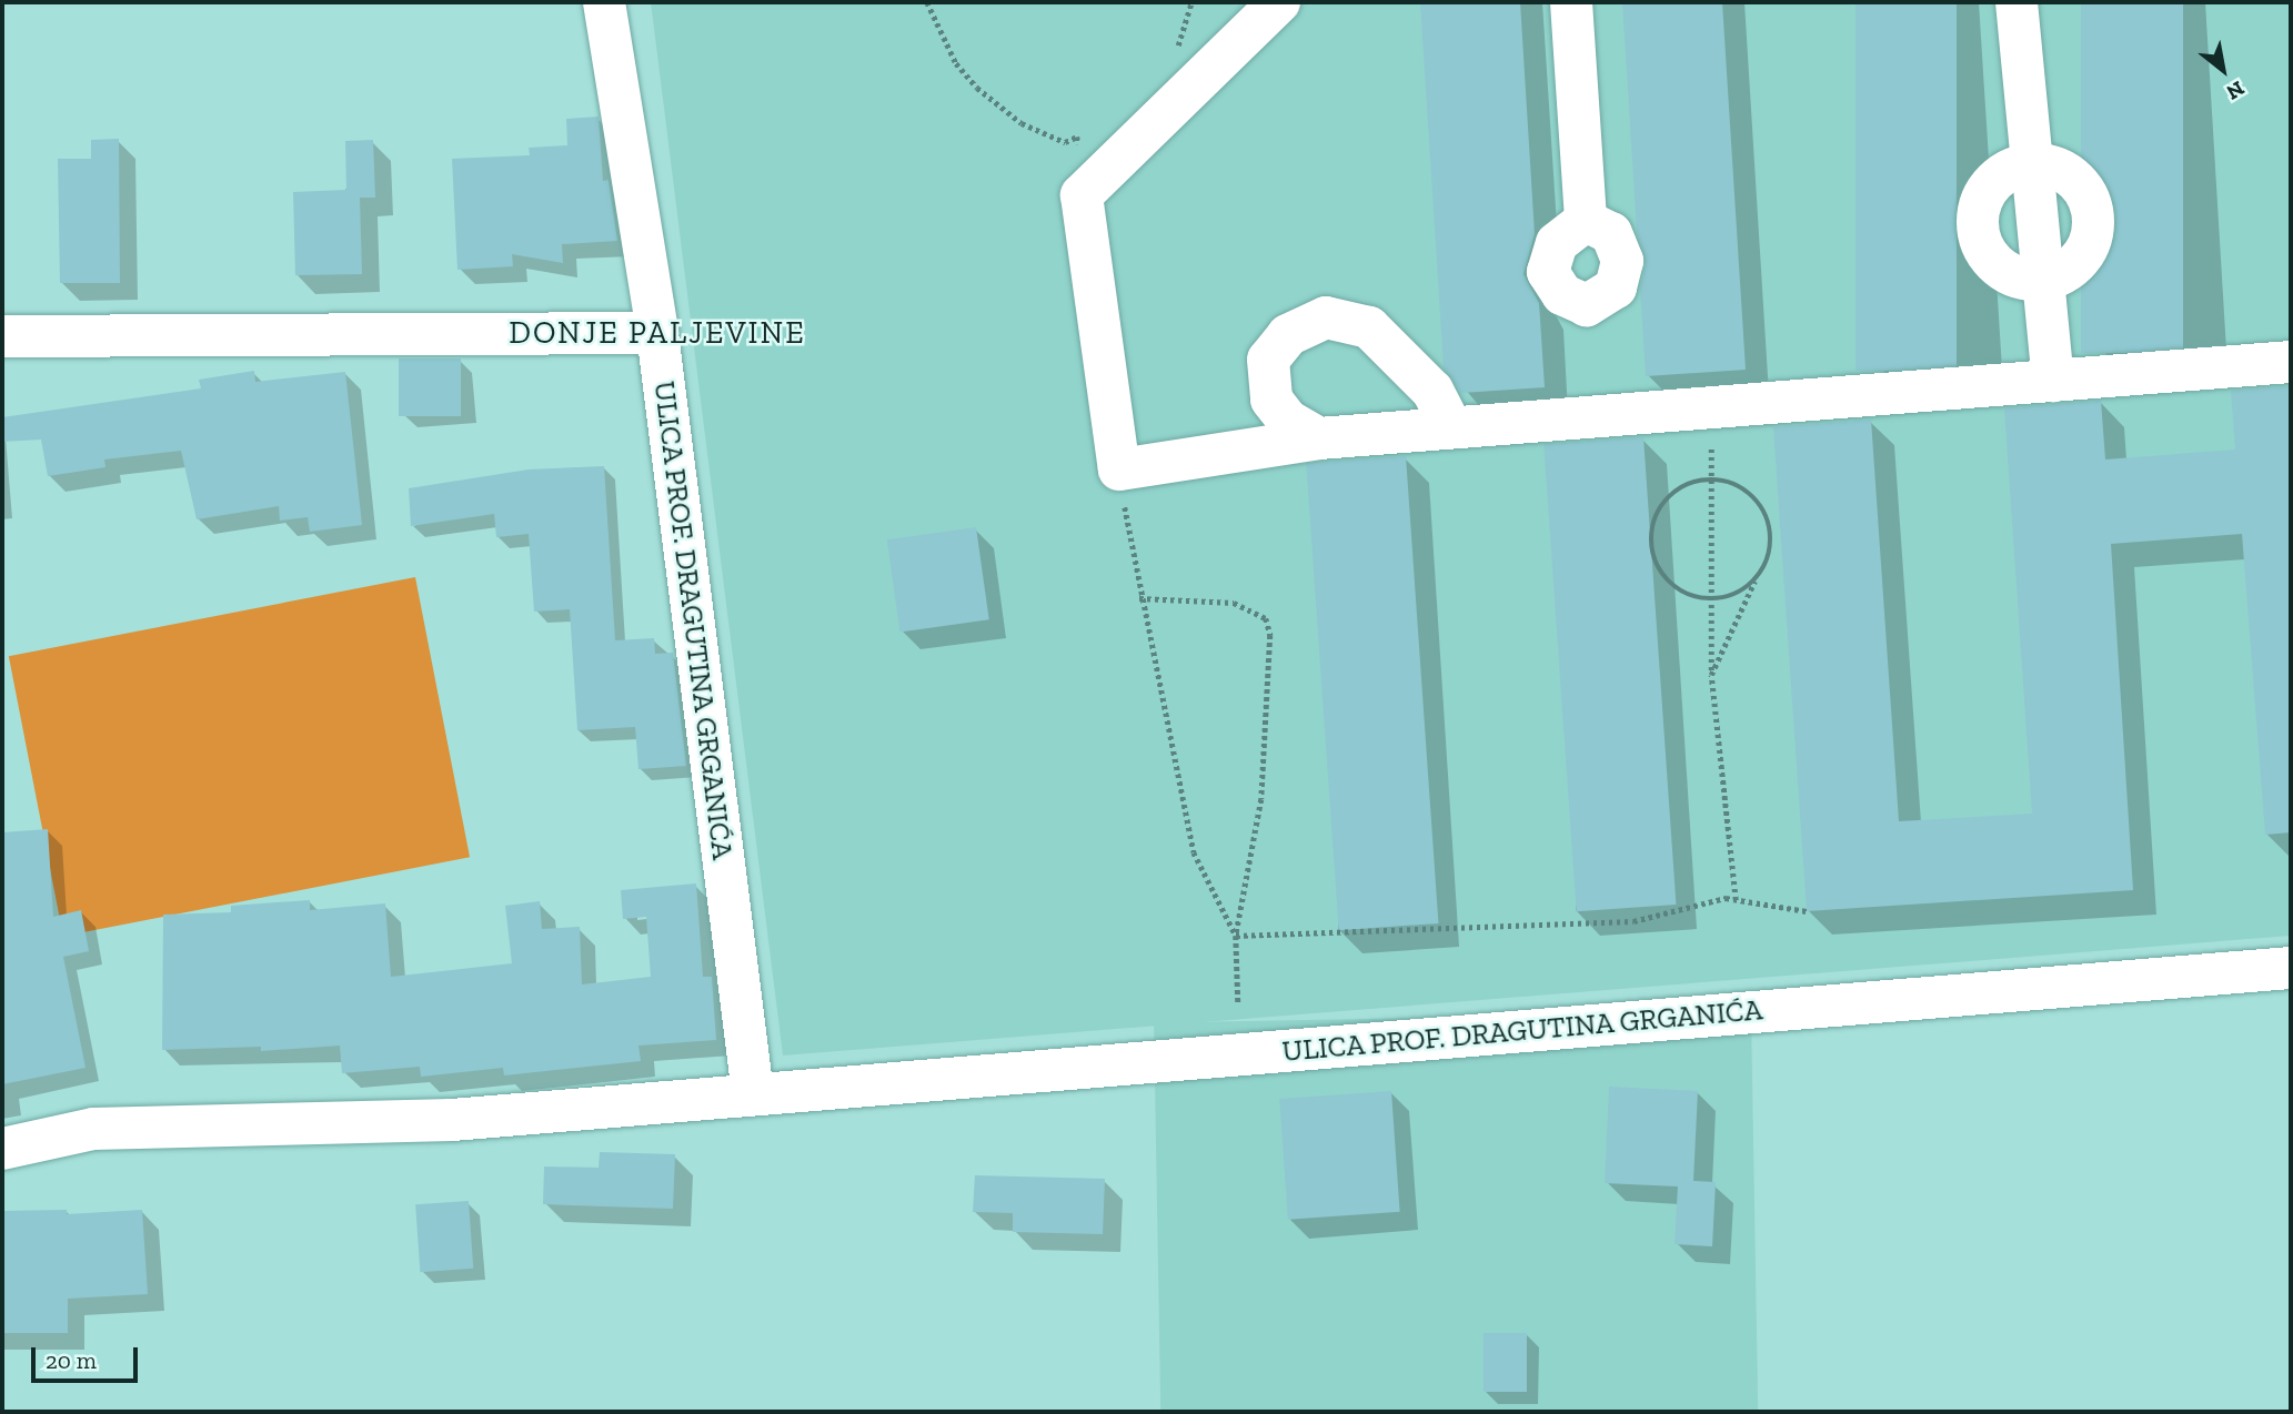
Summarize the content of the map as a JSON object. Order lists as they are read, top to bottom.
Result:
{
  "streets": {
    "street": ["ULICA PROF. DRAGUTINA GRGANIĆA"]
  },
  "districts": ["DONJE PALJEVINE"],
  "scale_bar": "20 m",
  "north": "bottom right"
}
